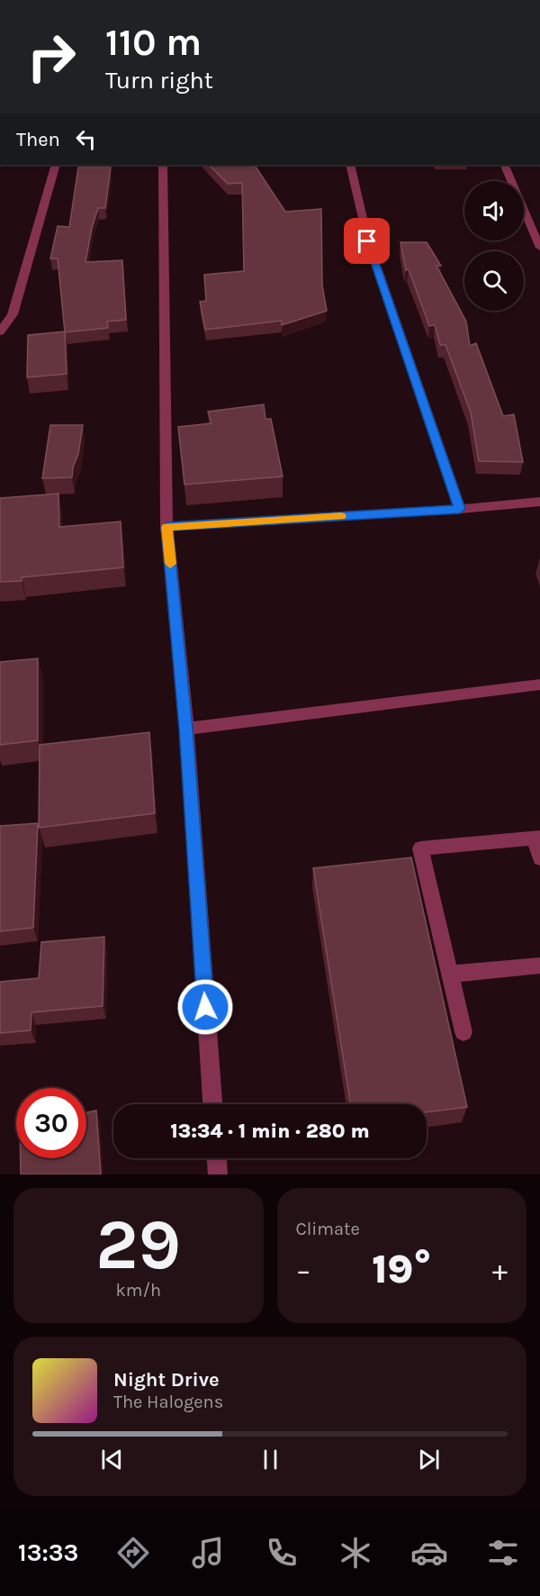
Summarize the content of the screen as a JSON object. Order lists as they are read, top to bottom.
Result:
{
  "page": {
    "turn": ["110 m", "Turn right"],
    "then": "Then",
    "limit": "30",
    "trip": "13:34 · 1 min · 280 m",
    "tile": [
      ["29", "km/h"],
      "Climate"
    ],
    "heat": ["−", "19°", "+"],
    "song": ["Night Drive", "The Halogens"],
    "tabs": "13:33"
  }
}
